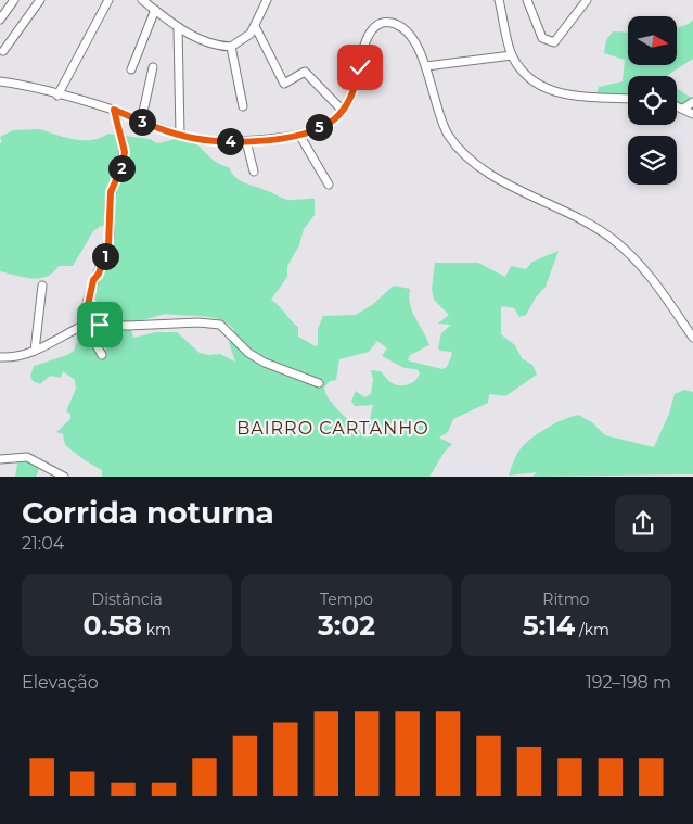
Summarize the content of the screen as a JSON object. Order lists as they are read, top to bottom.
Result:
{
  "districts": ["BAIRRO CARTANHO"],
  "north": "right",
  "page": {
    "pins": [
      "3",
      "5",
      "4",
      "2",
      "1"
    ],
    "heading": ["Corrida noturna", "21:04"],
    "stats": [
      ["Distância", "0.58 km"],
      ["Tempo", "3:02"],
      ["Ritmo", "5:14 /km"]
    ],
    "chart": ["Elevação", "192–198 m"]
  }
}
